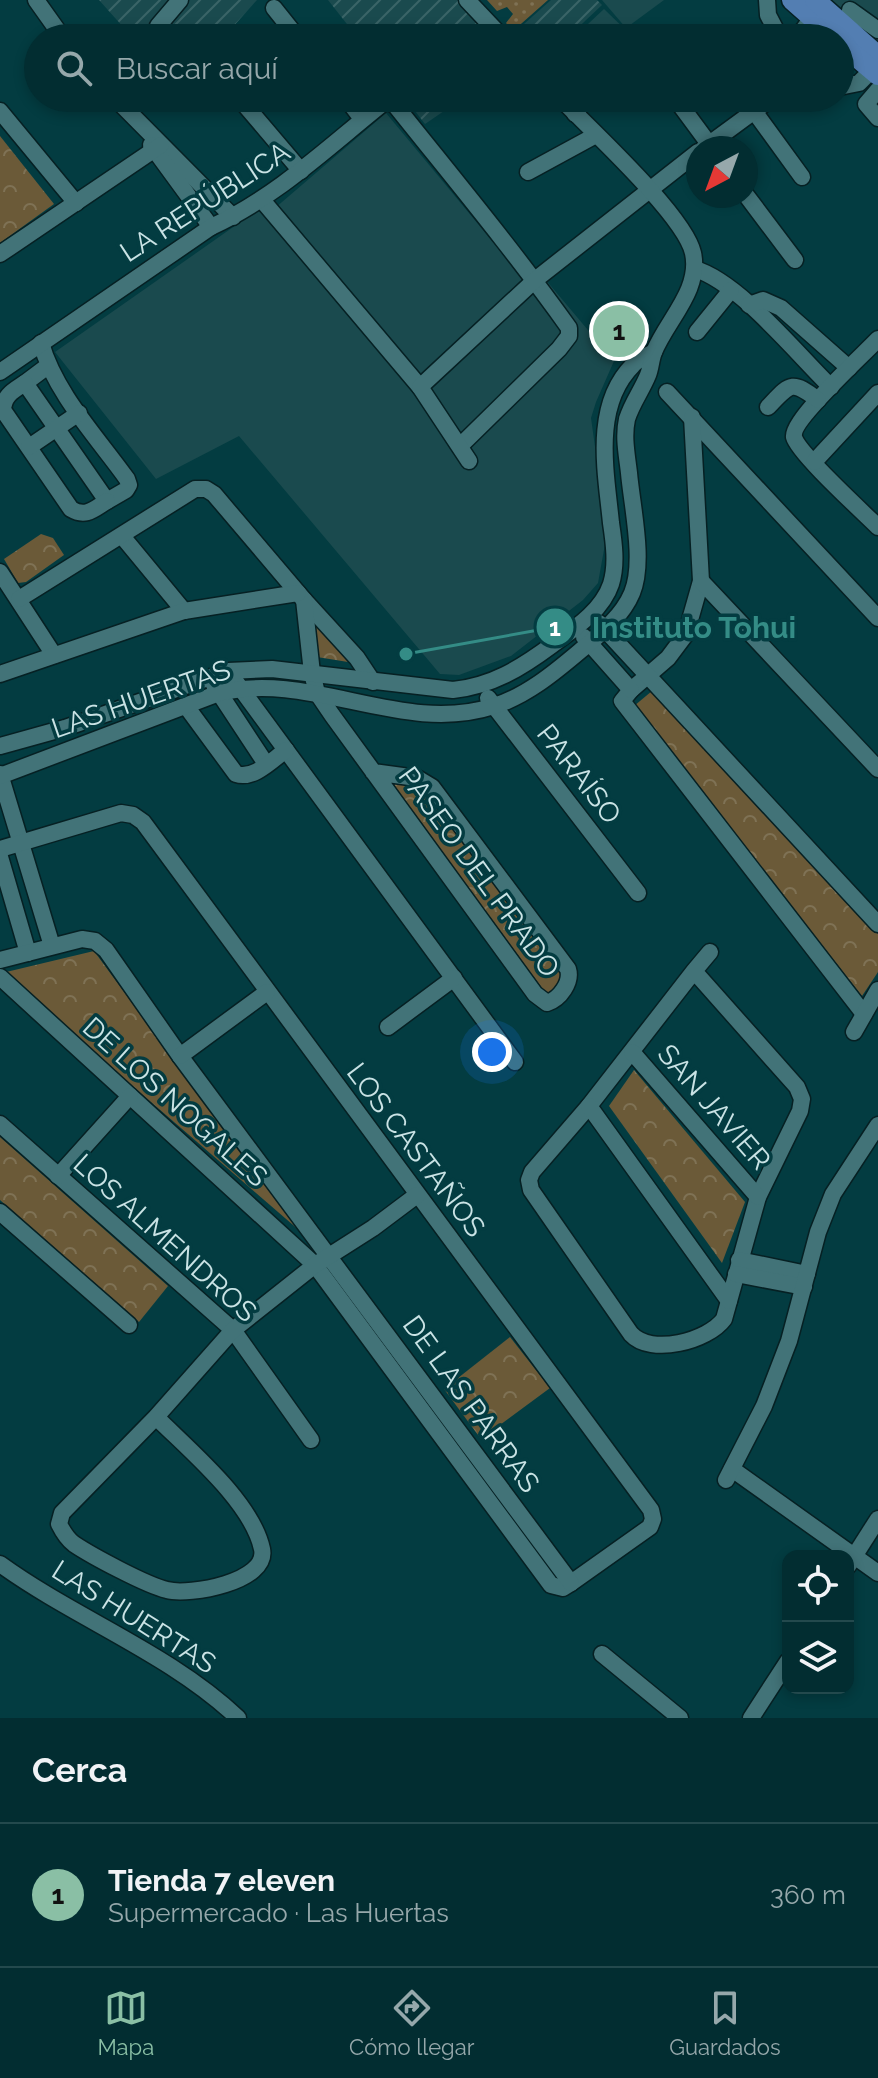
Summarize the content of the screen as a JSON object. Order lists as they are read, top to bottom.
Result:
{
  "streets": {
    "street": [
      "LA REPÚBLICA",
      "LAS HUERTAS",
      "PARAÍSO",
      "PASEO DEL PRADO",
      "DE LOS NOGALES",
      "SAN JAVIER",
      "LOS CASTAÑOS",
      "LOS ALMENDROS",
      "DE LAS PARRAS"
    ]
  },
  "crossings": [
    ["LAS HUERTAS", "PARAÍSO"],
    ["LAS HUERTAS", "PASEO DEL PRADO"],
    ["DE LOS NOGALES", "DE LAS PARRAS"],
    ["LOS CASTAÑOS", "DE LAS PARRAS"]
  ],
  "places": ["Instituto Tohui"],
  "north": "bottom left",
  "page": {
    "search": "Buscar aquí",
    "pins": "1",
    "heading": "Cerca",
    "list": [
      {
        "mark": "1",
        "name": "Tienda 7 eleven",
        "note": "Supermercado · Las Huertas",
        "value": "360 m"
      }
    ],
    "nav": ["Mapa", "Cómo llegar", "Guardados"]
  }
}
